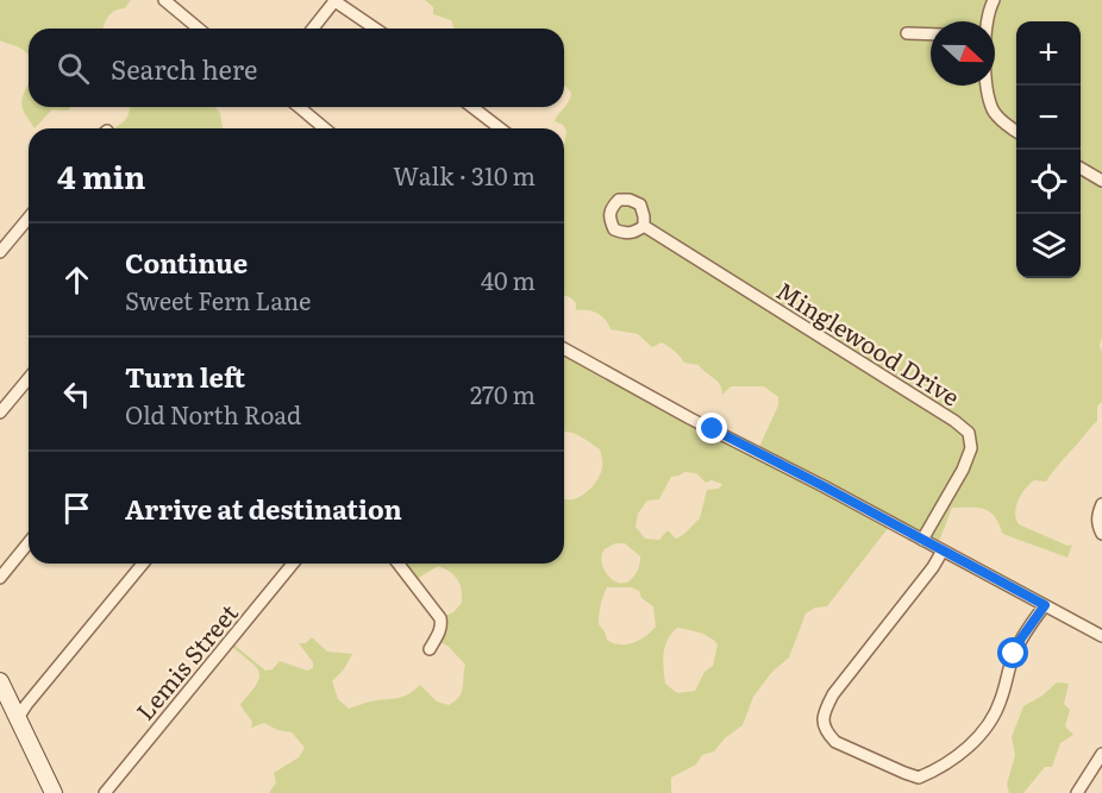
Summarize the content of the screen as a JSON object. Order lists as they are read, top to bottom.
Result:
{
  "streets": {
    "street": ["Minglewood Drive", "Lemis Street"]
  },
  "north": "right",
  "page": {
    "map_buttons": ["+", "−"],
    "search": "Search here",
    "heading": ["4 min", "Walk · 310 m"],
    "list": [
      ["Continue", "Sweet Fern Lane", "40 m"],
      ["Turn left", "Old North Road", "270 m"],
      "Arrive at destination"
    ]
  }
}
